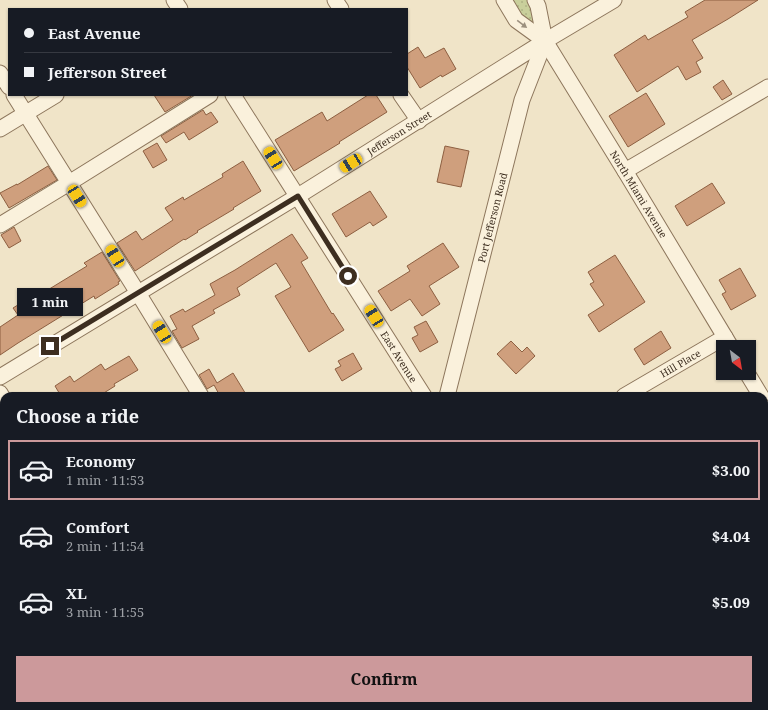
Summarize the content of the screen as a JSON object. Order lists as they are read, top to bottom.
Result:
{
  "streets": {
    "street": [
      "Jefferson Street",
      "North Miami Avenue",
      "Port Jefferson Road",
      "East Avenue",
      "Hill Place"
    ]
  },
  "crossings": [
    ["Jefferson Street", "North Miami Avenue"],
    ["Jefferson Street", "Port Jefferson Road"],
    ["Jefferson Street", "East Avenue"],
    ["North Miami Avenue", "Port Jefferson Road"]
  ],
  "north": "bottom right",
  "page": {
    "banner": ["East Avenue", "Jefferson Street"],
    "bubble": "1 min",
    "heading": "Choose a ride",
    "list": [
      {
        "name": "Economy",
        "note": "1 min · 11:53",
        "value": "$3.00"
      },
      {
        "name": "Comfort",
        "note": "2 min · 11:54",
        "value": "$4.04"
      },
      {
        "name": "XL",
        "note": "3 min · 11:55",
        "value": "$5.09"
      }
    ],
    "buttons": "Confirm"
  }
}
